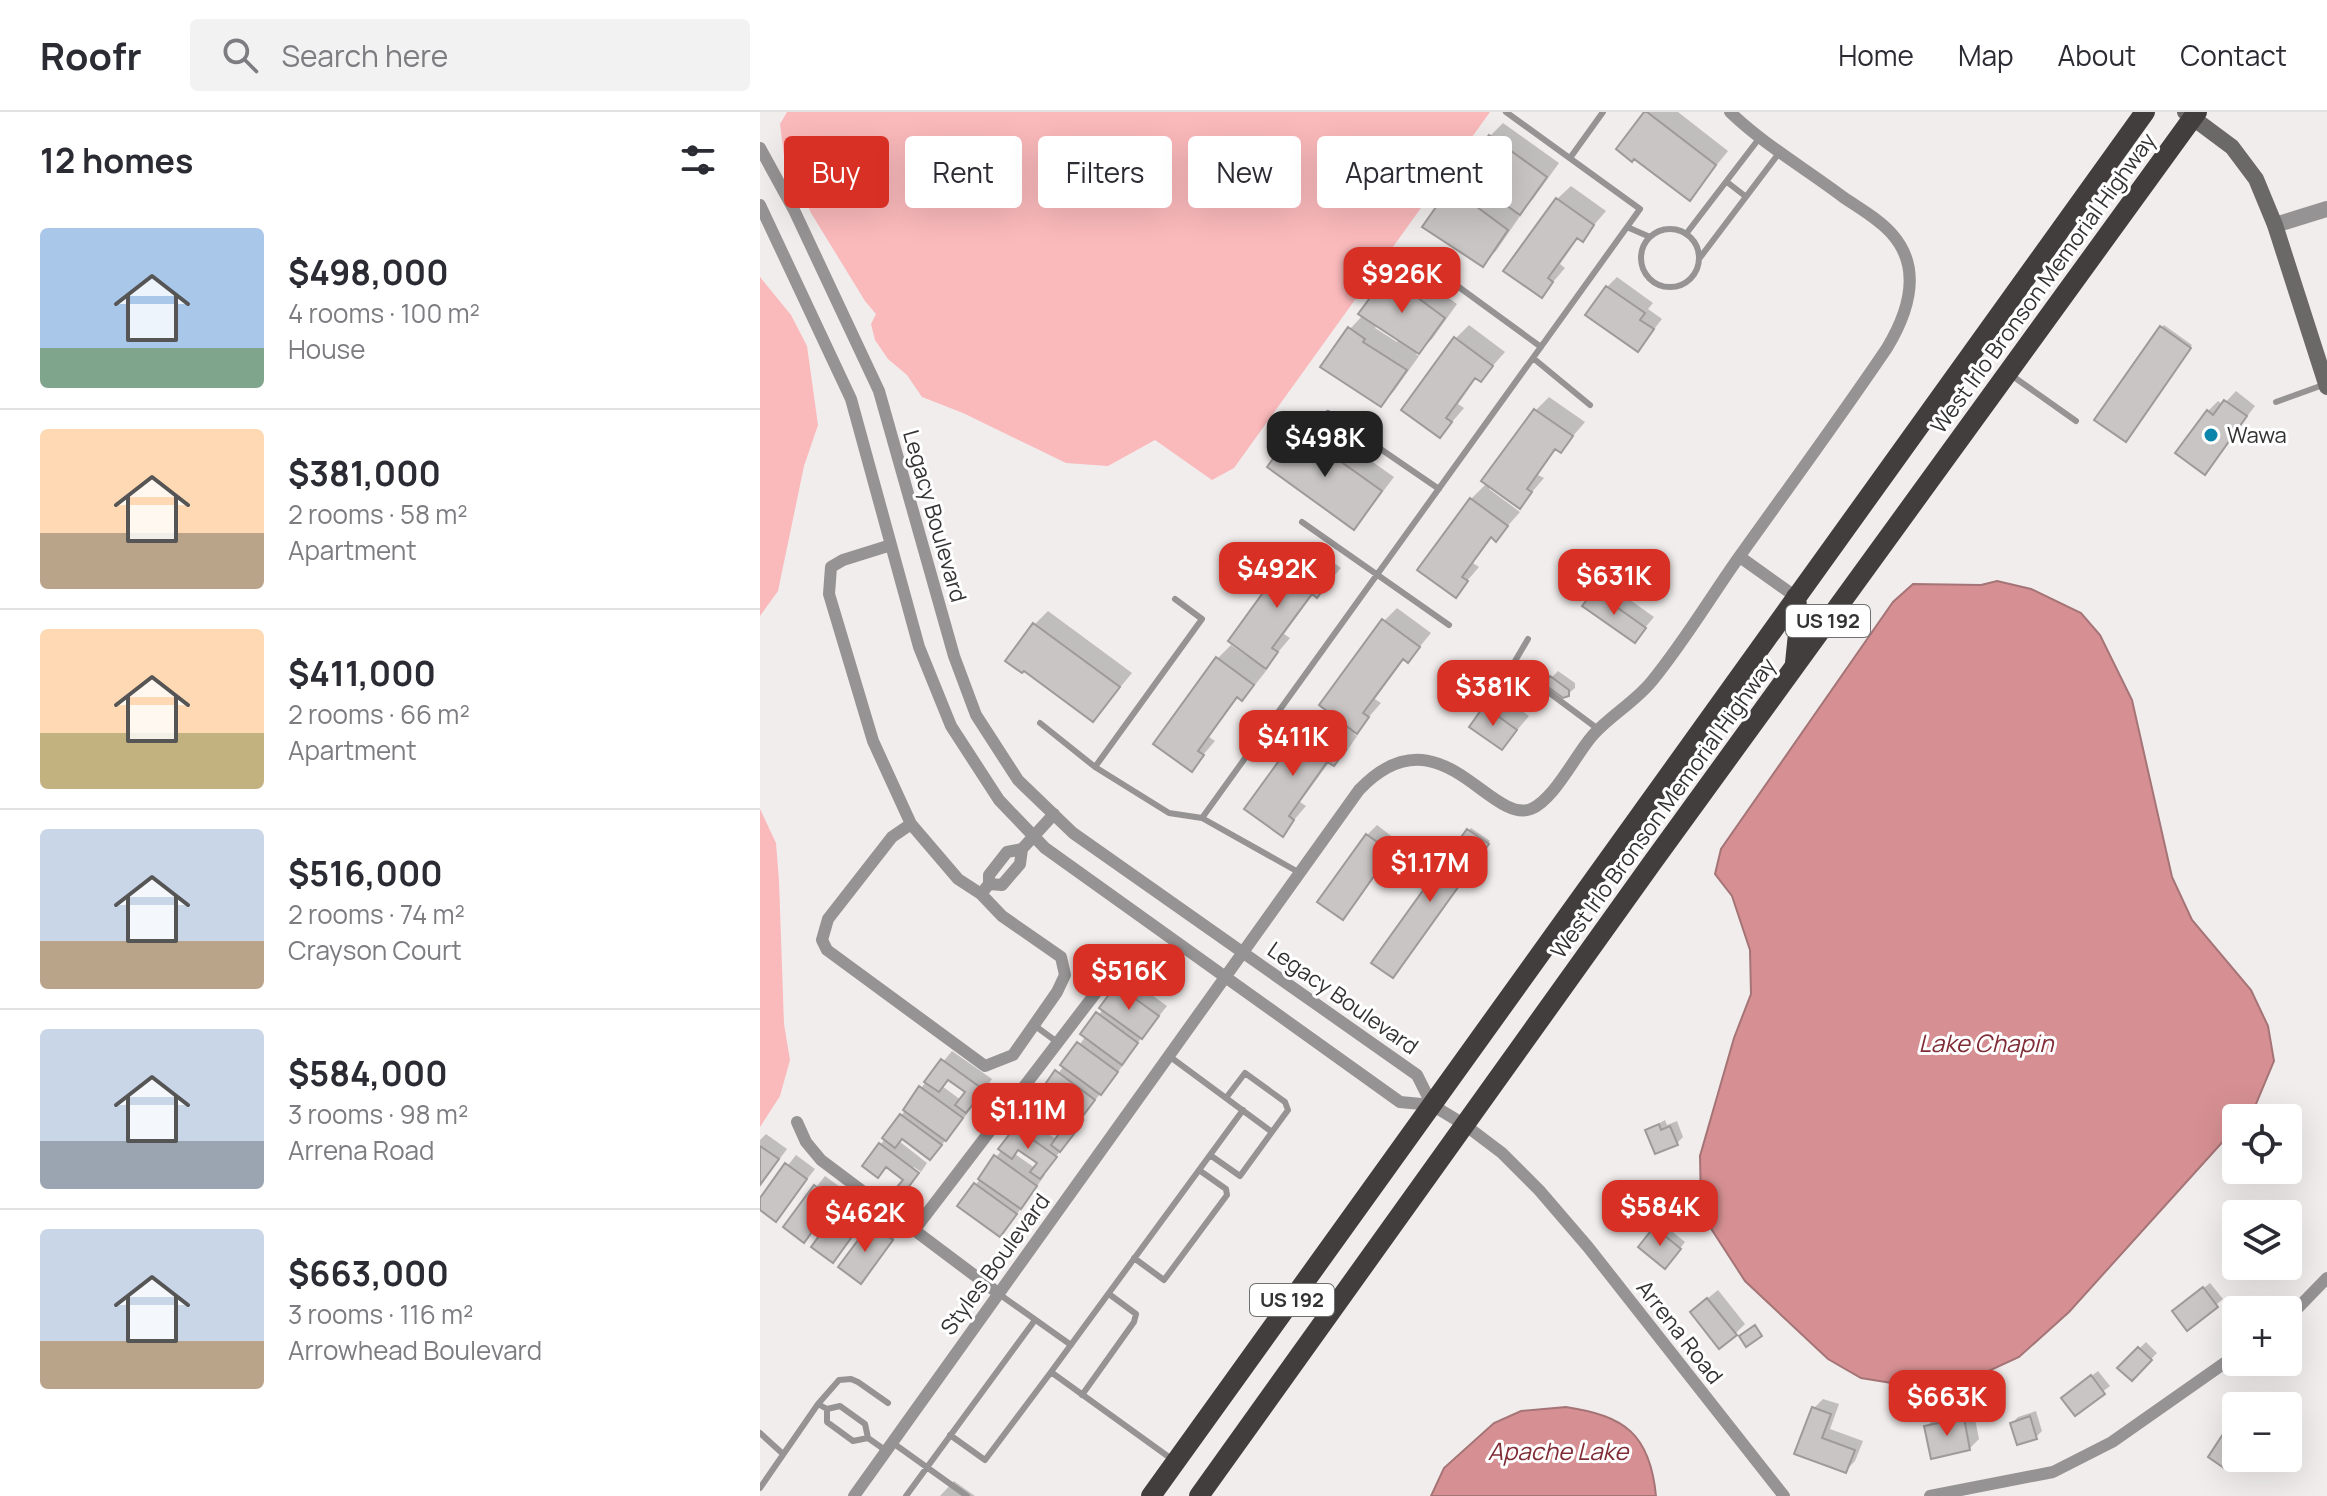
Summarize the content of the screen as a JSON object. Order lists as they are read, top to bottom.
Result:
{
  "streets": {
    "highway": ["West Irlo Bronson Memorial Highway", "US 192"],
    "street": ["Legacy Boulevard", "Styles Boulevard", "Arrena Road"]
  },
  "crossings": [
    ["West Irlo Bronson Memorial Highway", "Legacy Boulevard"],
    ["West Irlo Bronson Memorial Highway", "Arrena Road"],
    ["Legacy Boulevard", "Styles Boulevard"],
    ["Legacy Boulevard", "Arrena Road"]
  ],
  "water": ["Lake Chapin", "Apache Lake"],
  "places": ["Wawa"],
  "page": {
    "header": "Roofr",
    "search": "Search here",
    "nav": [
      "Home",
      "Map",
      "About",
      "Contact"
    ],
    "heading": "12 homes",
    "chip": [
      "Buy",
      "Rent",
      "Filters",
      "New",
      "Apartment"
    ],
    "list": [
      {
        "name": "$498,000",
        "note": "4 rooms · 100 m² · House"
      },
      {
        "name": "$381,000",
        "note": "2 rooms · 58 m² · Apartment"
      },
      {
        "name": "$411,000",
        "note": "2 rooms · 66 m² · Apartment"
      },
      {
        "name": "$516,000",
        "note": "2 rooms · 74 m² · Crayson Court"
      },
      {
        "name": "$584,000",
        "note": "3 rooms · 98 m² · Arrena Road"
      },
      {
        "name": "$663,000",
        "note": "3 rooms · 116 m² · Arrowhead Boulevard"
      }
    ],
    "price": [
      "$926K",
      "$498K",
      "$492K",
      "$631K",
      "$381K",
      "$411K",
      "$1.17M",
      "$516K",
      "$1.11M",
      "$584K",
      "$462K",
      "$663K"
    ],
    "map_buttons": ["+", "−"]
  }
}
